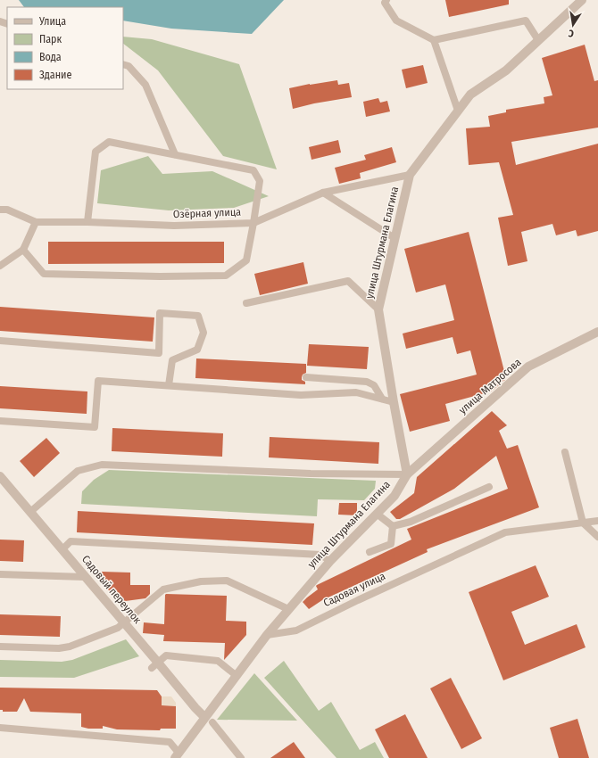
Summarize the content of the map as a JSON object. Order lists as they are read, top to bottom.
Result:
{
  "streets": {
    "street": ["улица Штурмана Елагина", "улица Матросова", "Садовый переулок"],
    "lane": ["Озёрная улица", "Садовая улица"]
  },
  "crossings": [
    ["Озёрная улица", "улица Штурмана Елагина"],
    ["улица Штурмана Елагина", "улица Матросова"],
    ["улица Штурмана Елагина", "Садовая улица"]
  ],
  "legend": [
    "Улица",
    "Парк",
    "Вода",
    "Здание"
  ],
  "north": "bottom"
}
